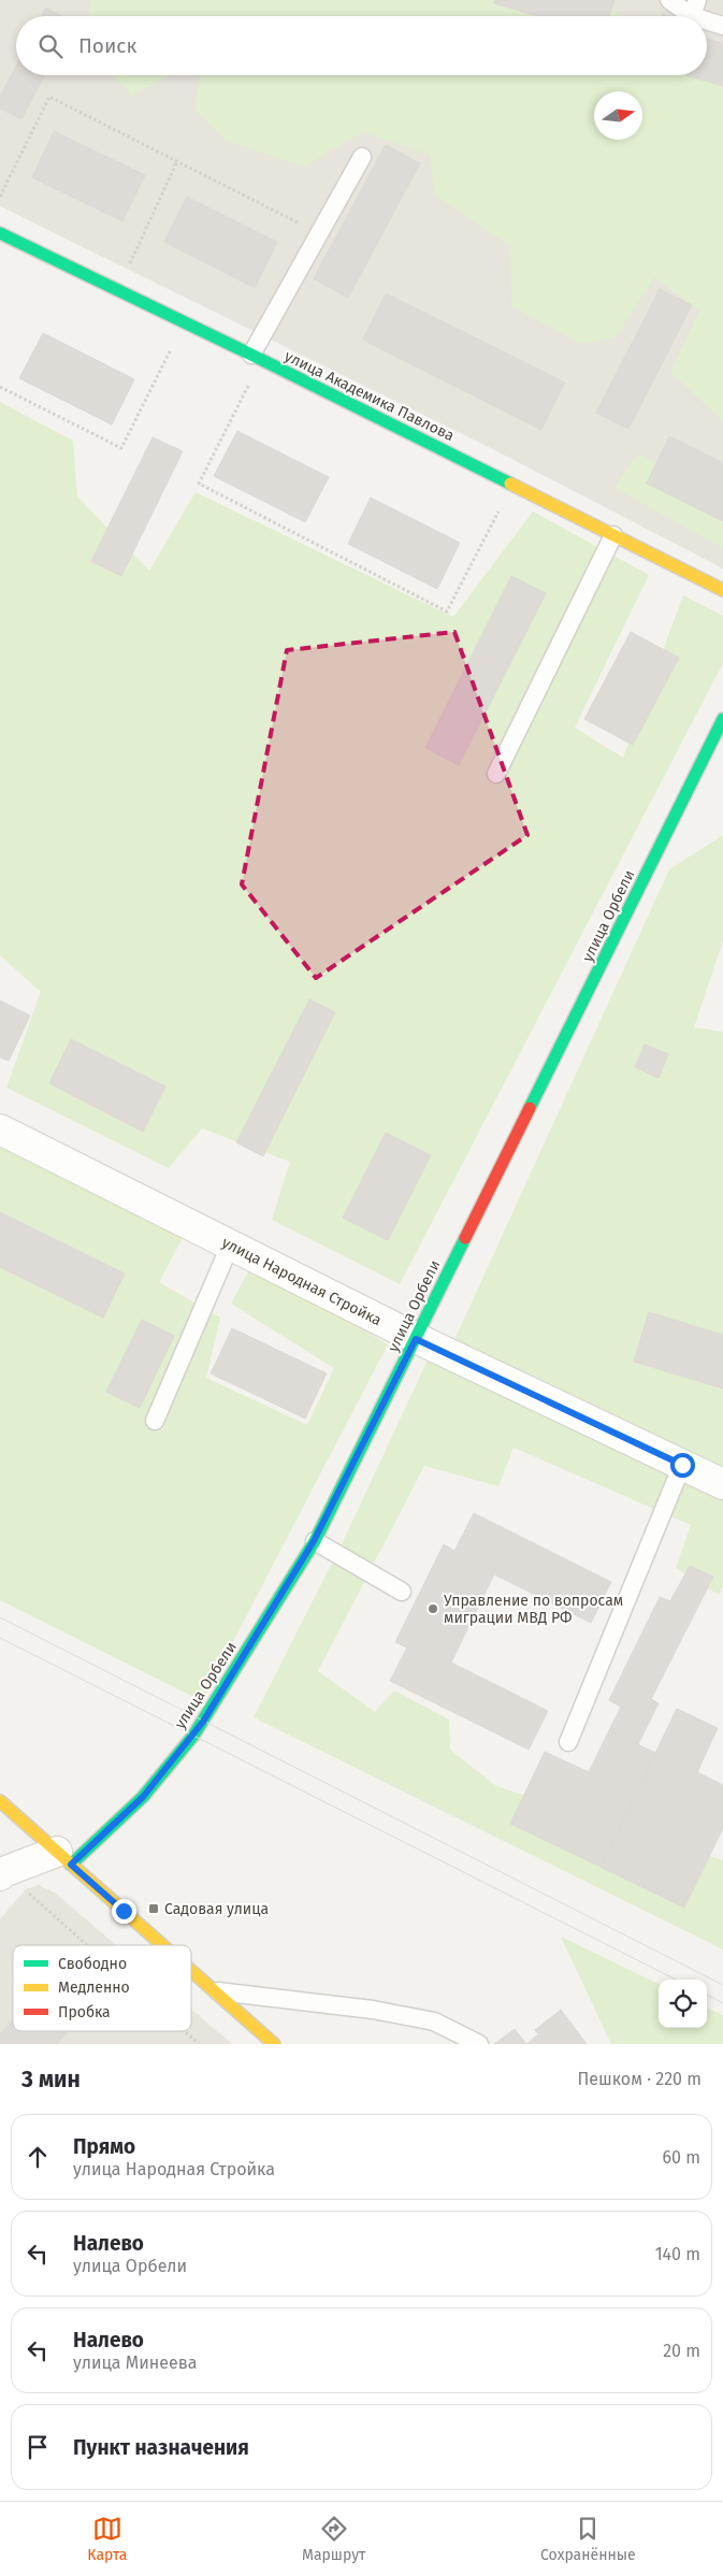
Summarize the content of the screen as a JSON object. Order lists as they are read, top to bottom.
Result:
{
  "streets": {
    "street": ["улица Академика Павлова", "улица Орбели", "улица Народная Стройка"]
  },
  "crossings": [
    ["улица Орбели", "улица Народная Стройка"]
  ],
  "places": {
    "other": ["Управление по вопросам миграции МВД РФ"],
    "transit": ["Садовая улица"]
  },
  "legend": ["Свободно", "Медленно", "Пробка"],
  "north": "right",
  "page": {
    "search": "Поиск",
    "heading": ["3 мин", "Пешком · 220 m"],
    "list": [
      ["Прямо", "улица Народная Стройка", "60 m"],
      ["Налево", "улица Орбели", "140 m"],
      ["Налево", "улица Минеева", "20 m"],
      "Пункт назначения"
    ],
    "nav": ["Карта", "Маршрут", "Сохранённые"]
  }
}
